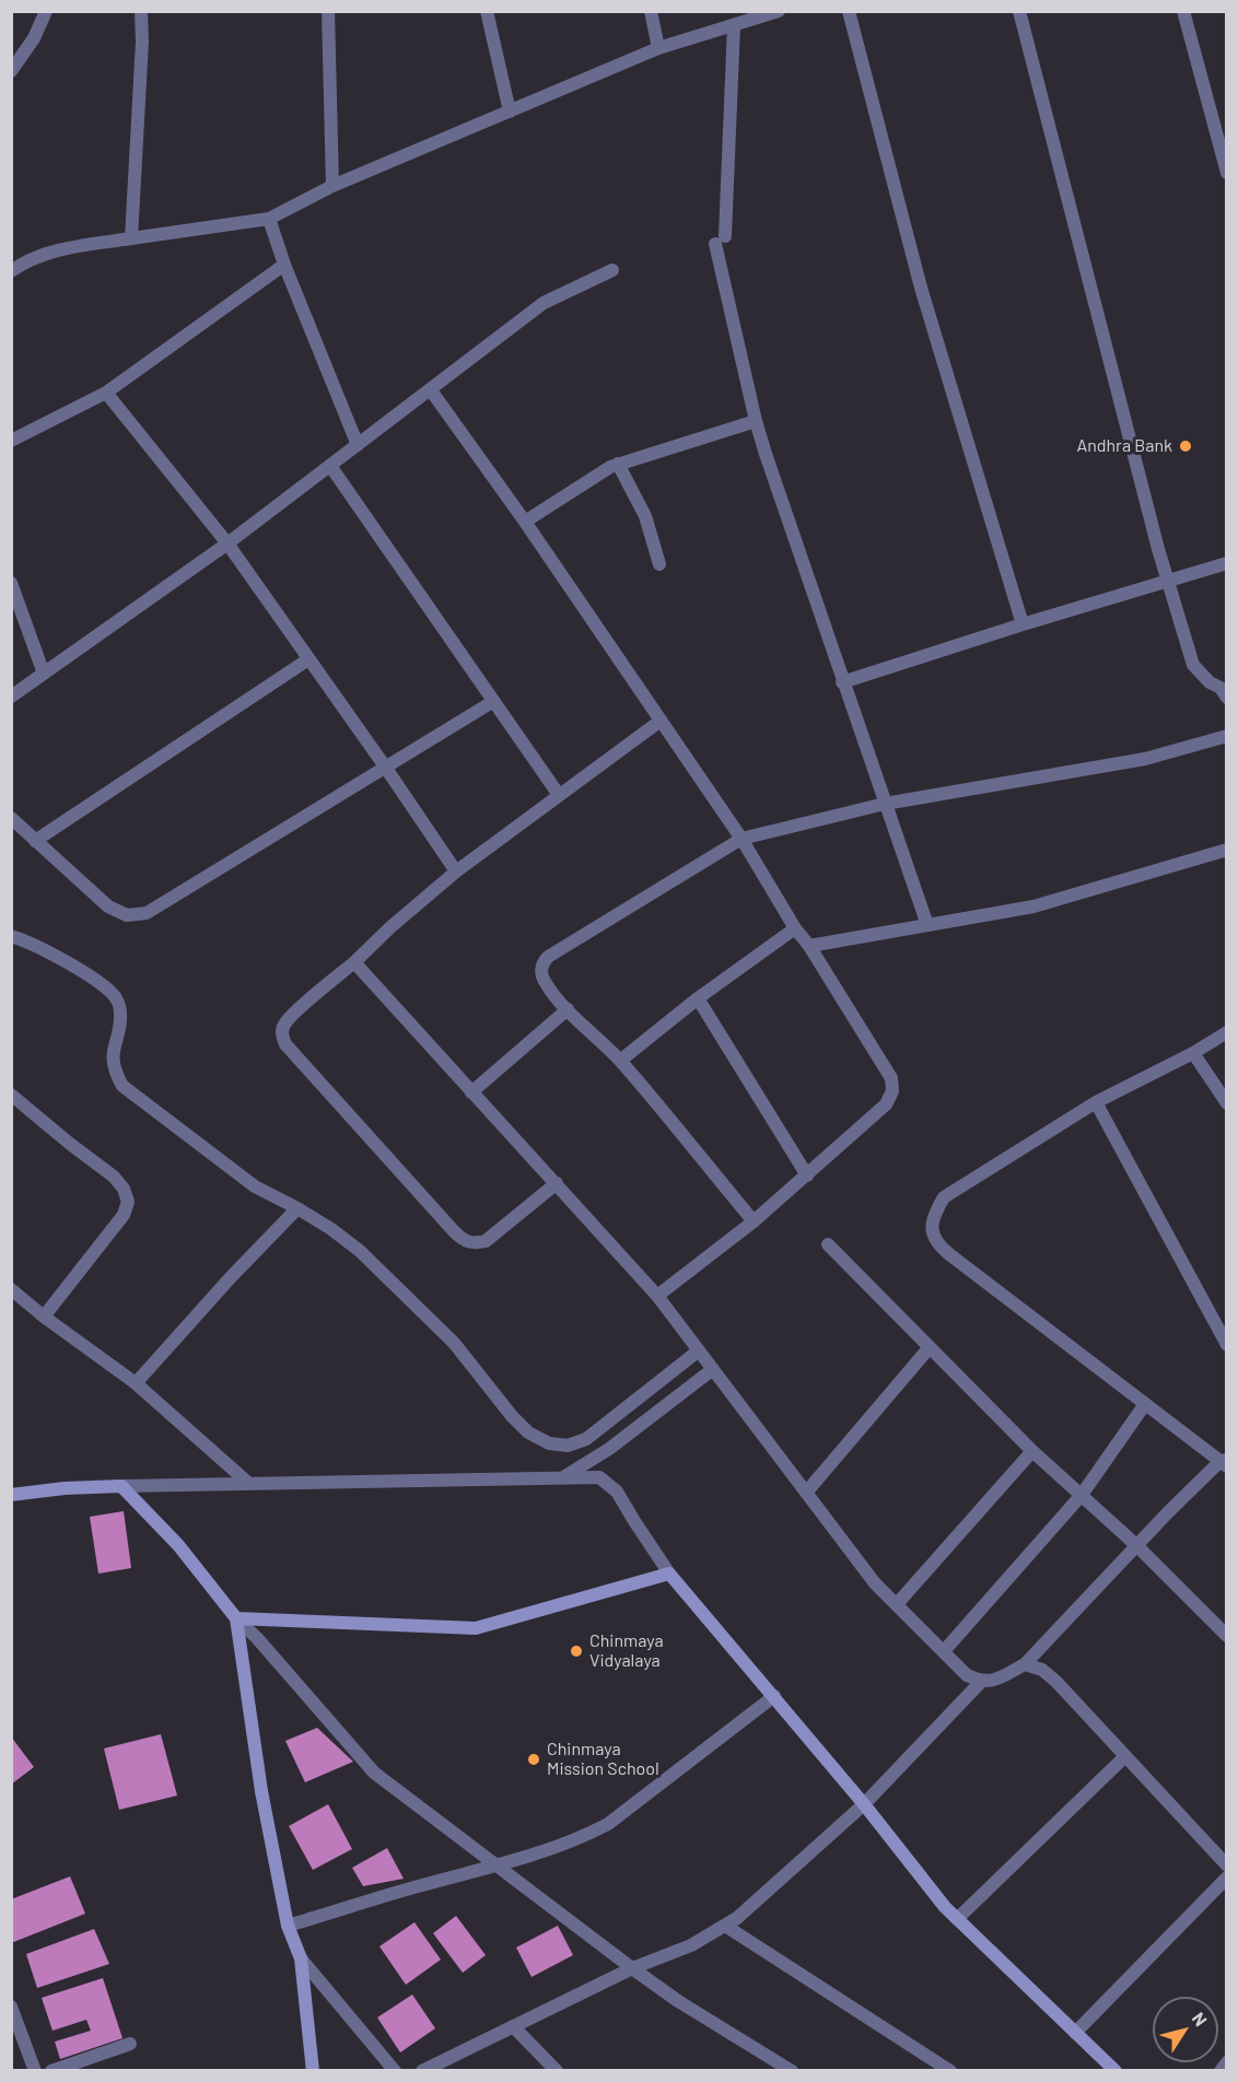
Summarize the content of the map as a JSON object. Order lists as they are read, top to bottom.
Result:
{
  "places": ["Andhra Bank", "Chinmaya Vidyalaya", "Chinmaya Mission School"],
  "north": "top right"
}
